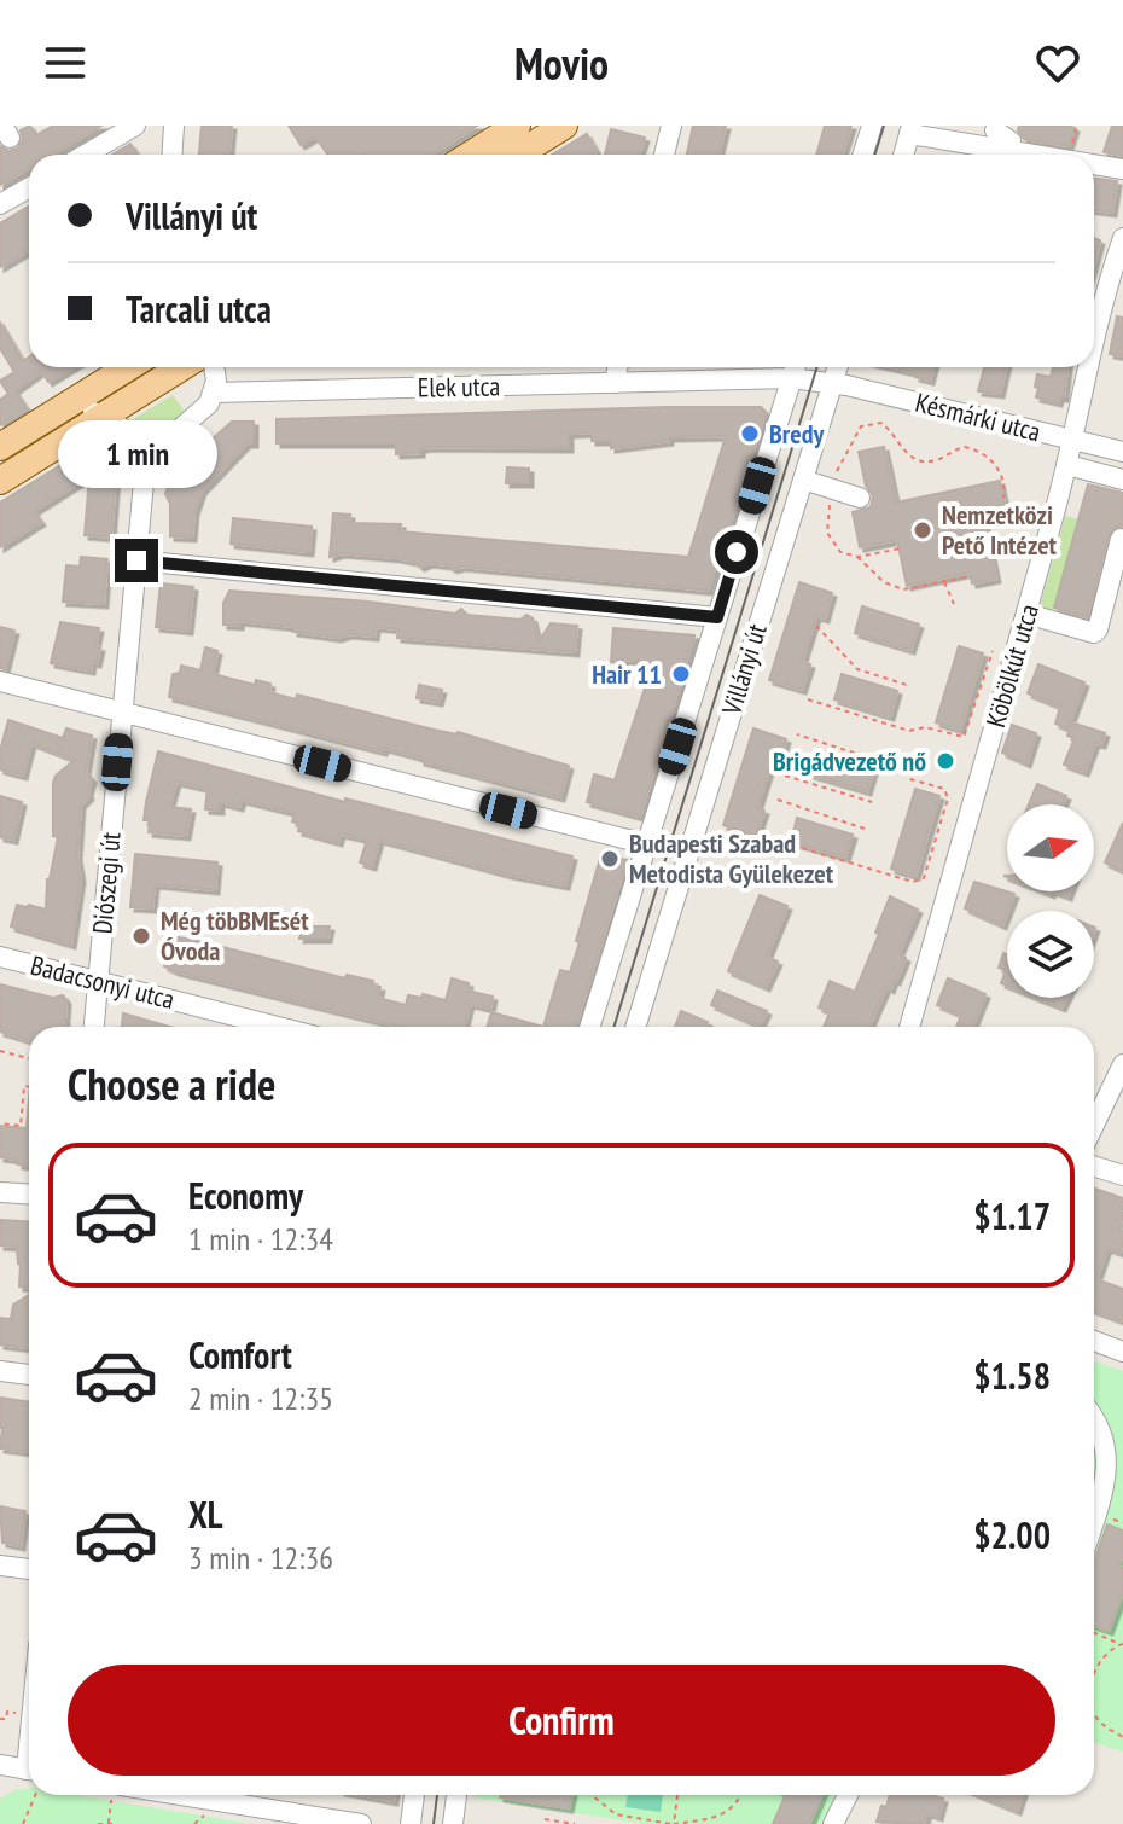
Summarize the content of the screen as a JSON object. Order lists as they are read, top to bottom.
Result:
{
  "streets": {
    "street": [
      "Elek utca",
      "Késmárki utca",
      "Köbölkút utca",
      "Villányi út",
      "Diószegi út",
      "Badacsonyi utca"
    ]
  },
  "crossings": [
    ["Elek utca", "Késmárki utca"],
    ["Elek utca", "Villányi út"],
    ["Késmárki utca", "Köbölkút utca"],
    ["Késmárki utca", "Villányi út"],
    ["Diószegi út", "Badacsonyi utca"]
  ],
  "places": [
    "Bredy",
    "Nemzetközi Pető Intézet",
    "Hair 11",
    "Brigádvezető nő",
    "Budapesti Szabad Metodista Gyülekezet",
    "Még töbBMEsét Óvoda"
  ],
  "north": "right",
  "page": {
    "header": "Movio",
    "banner": ["Villányi út", "Tarcali utca"],
    "bubble": "1 min",
    "heading": "Choose a ride",
    "list": [
      {
        "name": "Economy",
        "note": "1 min · 12:34",
        "value": "$1.17"
      },
      {
        "name": "Comfort",
        "note": "2 min · 12:35",
        "value": "$1.58"
      },
      {
        "name": "XL",
        "note": "3 min · 12:36",
        "value": "$2.00"
      }
    ],
    "buttons": "Confirm"
  }
}
